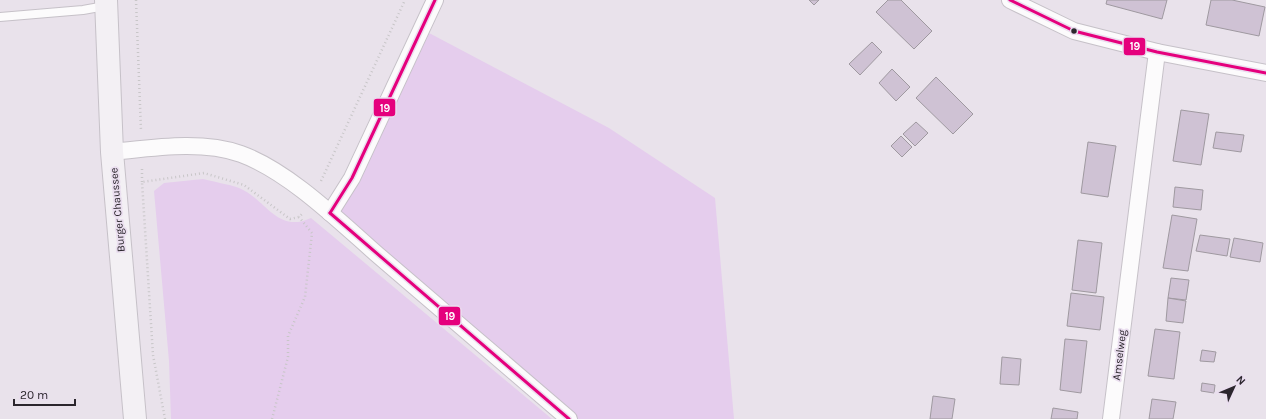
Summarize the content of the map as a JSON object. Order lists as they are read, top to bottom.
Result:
{
  "streets": {
    "main road": ["Burger Chaussee"],
    "street": ["Amselweg"]
  },
  "lines": ["transit line 19"],
  "scale_bar": "20 m",
  "north": "top right"
}
